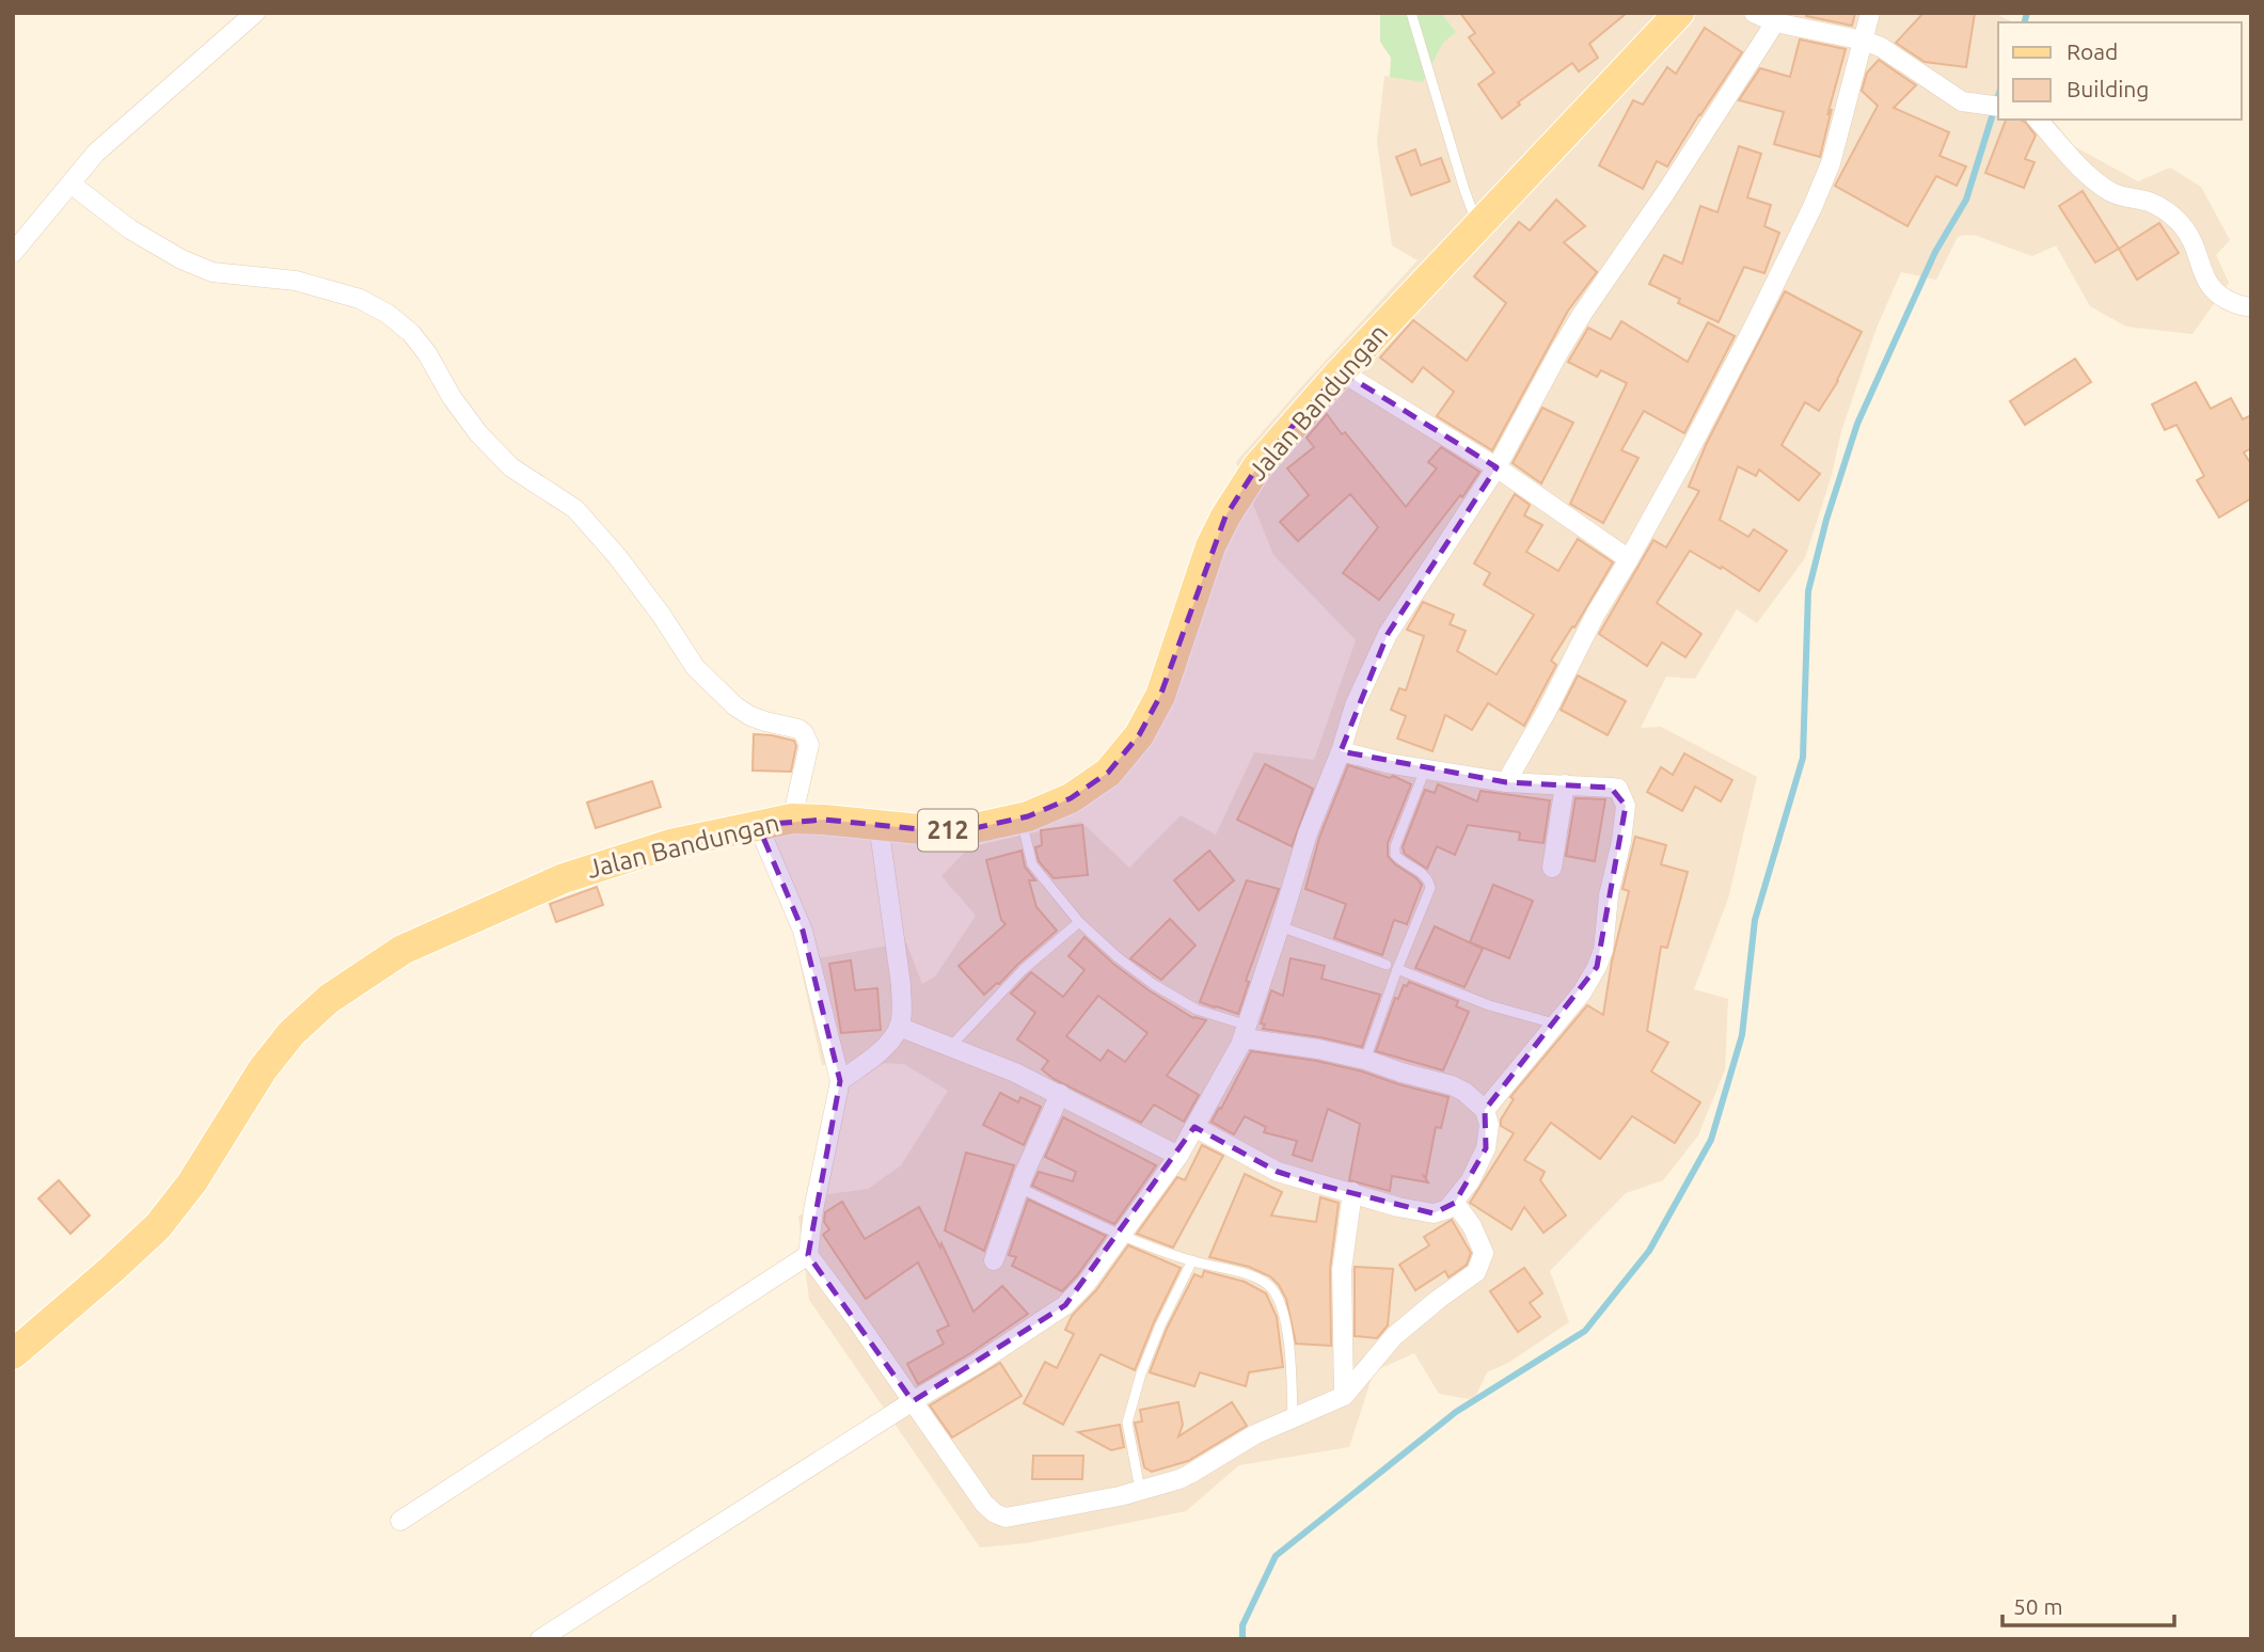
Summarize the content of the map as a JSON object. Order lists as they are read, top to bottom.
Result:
{
  "streets": {
    "main road": ["Jalan Bandungan", "212"]
  },
  "legend": ["Road", "Building"],
  "scale_bar": "50 m"
}
